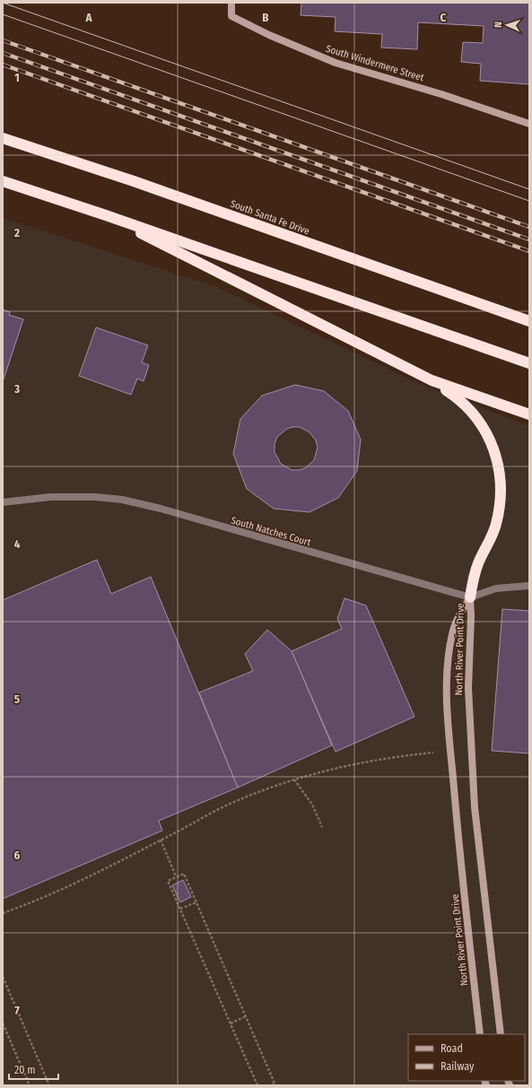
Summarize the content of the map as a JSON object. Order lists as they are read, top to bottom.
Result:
{
  "streets": {
    "highway": ["South Santa Fe Drive"],
    "street": ["South Windermere Street", "South Natches Court", "North River Point Drive"]
  },
  "crossings": [
    ["South Natches Court", "North River Point Drive"]
  ],
  "legend": ["Road", "Railway"],
  "scale_bar": "20 m",
  "north": "left",
  "grid": {
    "columns": ["A", "B", "C"],
    "rows": [
      "1",
      "2",
      "3",
      "4",
      "5",
      "6",
      "7"
    ]
  }
}
